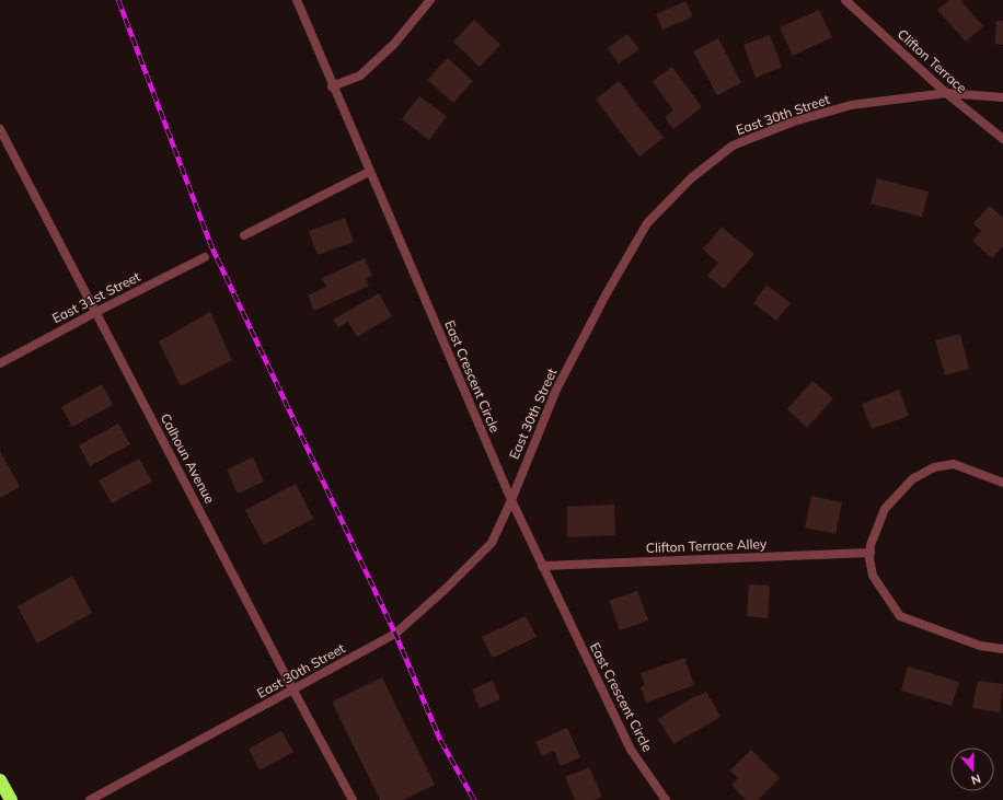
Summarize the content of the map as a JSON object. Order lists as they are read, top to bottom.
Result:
{
  "streets": {
    "street": [
      "Clifton Terrace",
      "East 30th Street",
      "East 31st Street",
      "East Crescent Circle",
      "Calhoun Avenue",
      "Clifton Terrace Alley"
    ]
  },
  "crossings": [
    ["Clifton Terrace", "East 30th Street"],
    ["East 30th Street", "East Crescent Circle"],
    ["East 30th Street", "Calhoun Avenue"],
    ["East 31st Street", "Calhoun Avenue"],
    ["East Crescent Circle", "Clifton Terrace Alley"]
  ],
  "north": "bottom"
}
